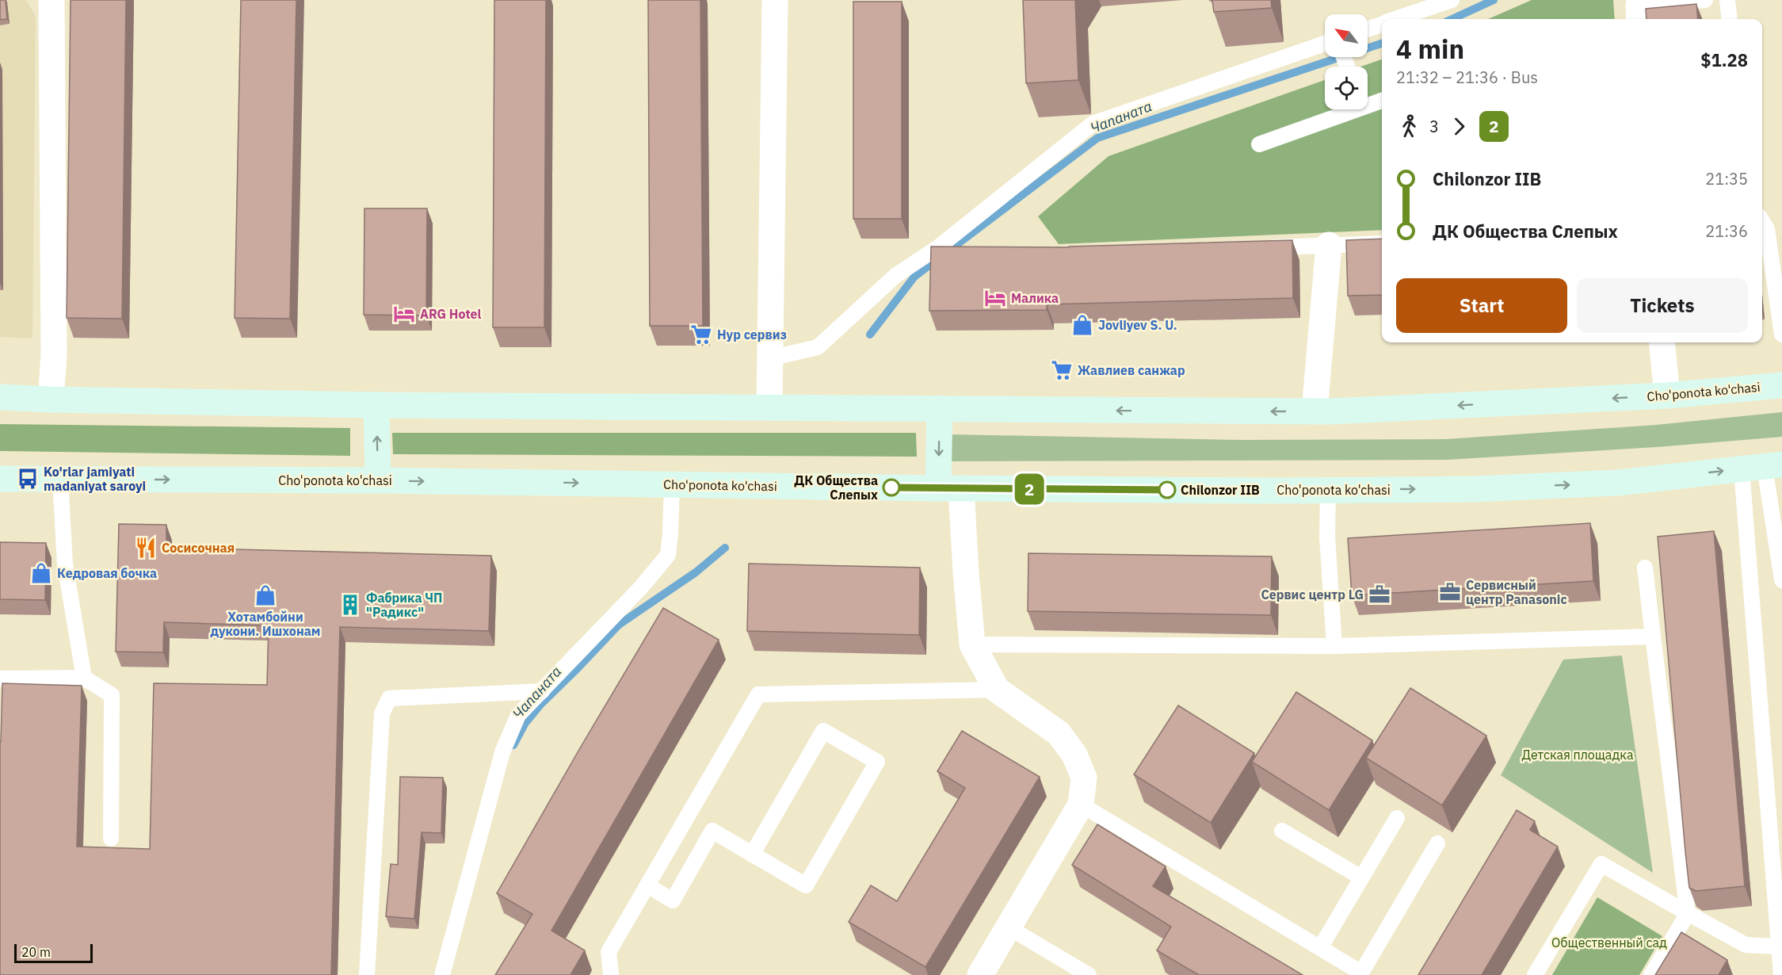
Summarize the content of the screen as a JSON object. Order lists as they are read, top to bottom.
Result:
{
  "streets": {
    "main road": ["Cho'ponota ko'chasi"]
  },
  "water": ["Чапаната"],
  "parks": ["Детская площадка", "Общественный сад"],
  "places": {
    "hotel": ["Малика", "ARG Hotel"],
    "shop": ["Jovliyev S. U.", "Кедровая бочка", "Хотамбойни дукони. Ишхонам"],
    "supermarket": ["Нур сервиз", "Жавлиев санжар"],
    "bus stop": ["Ko'rlar jamiyati madaniyat saroyi"],
    "other": ["ДК Общества Слепых", "Chilonzor IIB"],
    "restaurant": ["Сосисочная"],
    "office": ["Сервисный центр Panasonic", "Сервис центр LG"],
    "building": ["Фабрика ЧП \"Радикс\""]
  },
  "lines": ["bus line 2"],
  "scale_bar": "20 m",
  "north": "top left",
  "page": {
    "on_map": "2",
    "heading": ["4 min", "21:32 – 21:36 · Bus", "$1.28"],
    "legs": ["3", "2"],
    "list": [
      {
        "name": "Chilonzor IIB",
        "value": "21:35"
      },
      {
        "name": "ДК Общества Слепых",
        "value": "21:36"
      }
    ],
    "buttons": ["Start", "Tickets"],
    "scale": "20 m"
  }
}
